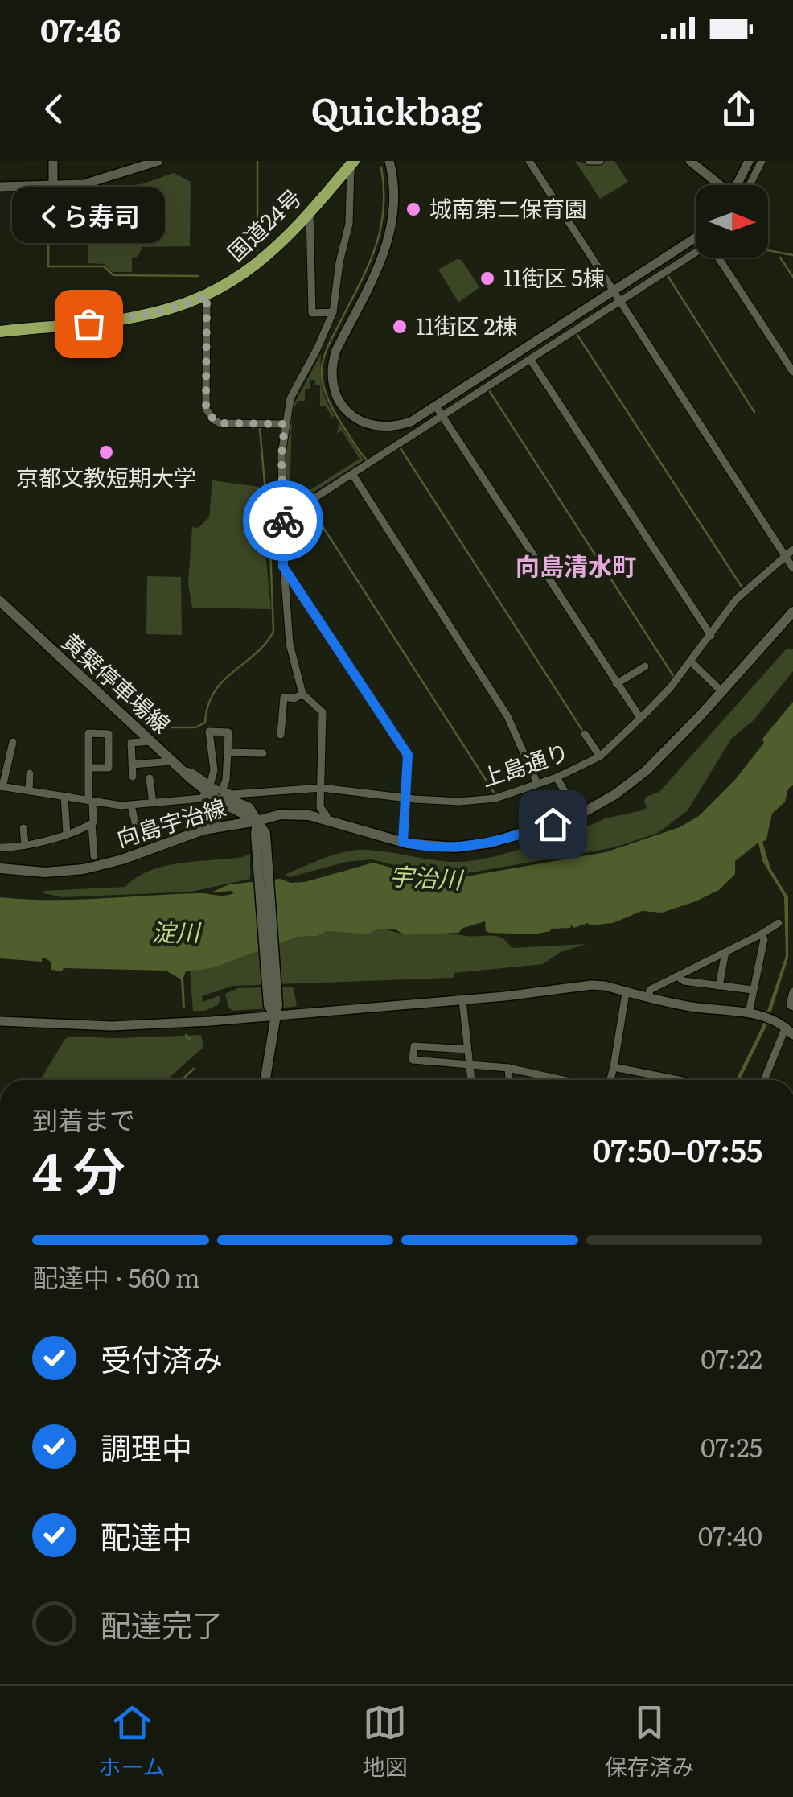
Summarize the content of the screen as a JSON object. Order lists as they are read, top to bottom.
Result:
{
  "streets": {
    "highway": ["国道24号"],
    "main road": ["黄檗停車場線", "向島宇治線"],
    "street": ["上島通り"]
  },
  "crossings": [
    ["黄檗停車場線", "上島通り"],
    ["黄檗停車場線", "向島宇治線"]
  ],
  "districts": ["向島清水町"],
  "water": ["宇治川", "淀川"],
  "places": [
    "城南第二保育園",
    "11街区 5棟",
    "くら寿司",
    "11街区 2棟",
    "京都文教短期大学"
  ],
  "north": "right",
  "page": {
    "status": "07:46",
    "header": "Quickbag",
    "bubble": "くら寿司",
    "heading": ["4 分", "到着まで", "07:50–07:55"],
    "bar": "配達中 · 560 m",
    "list": [
      ["受付済み", "07:22"],
      ["調理中", "07:25"],
      ["配達中", "07:40"],
      "配達完了"
    ],
    "tabs": ["ホーム", "地図", "保存済み"]
  }
}
